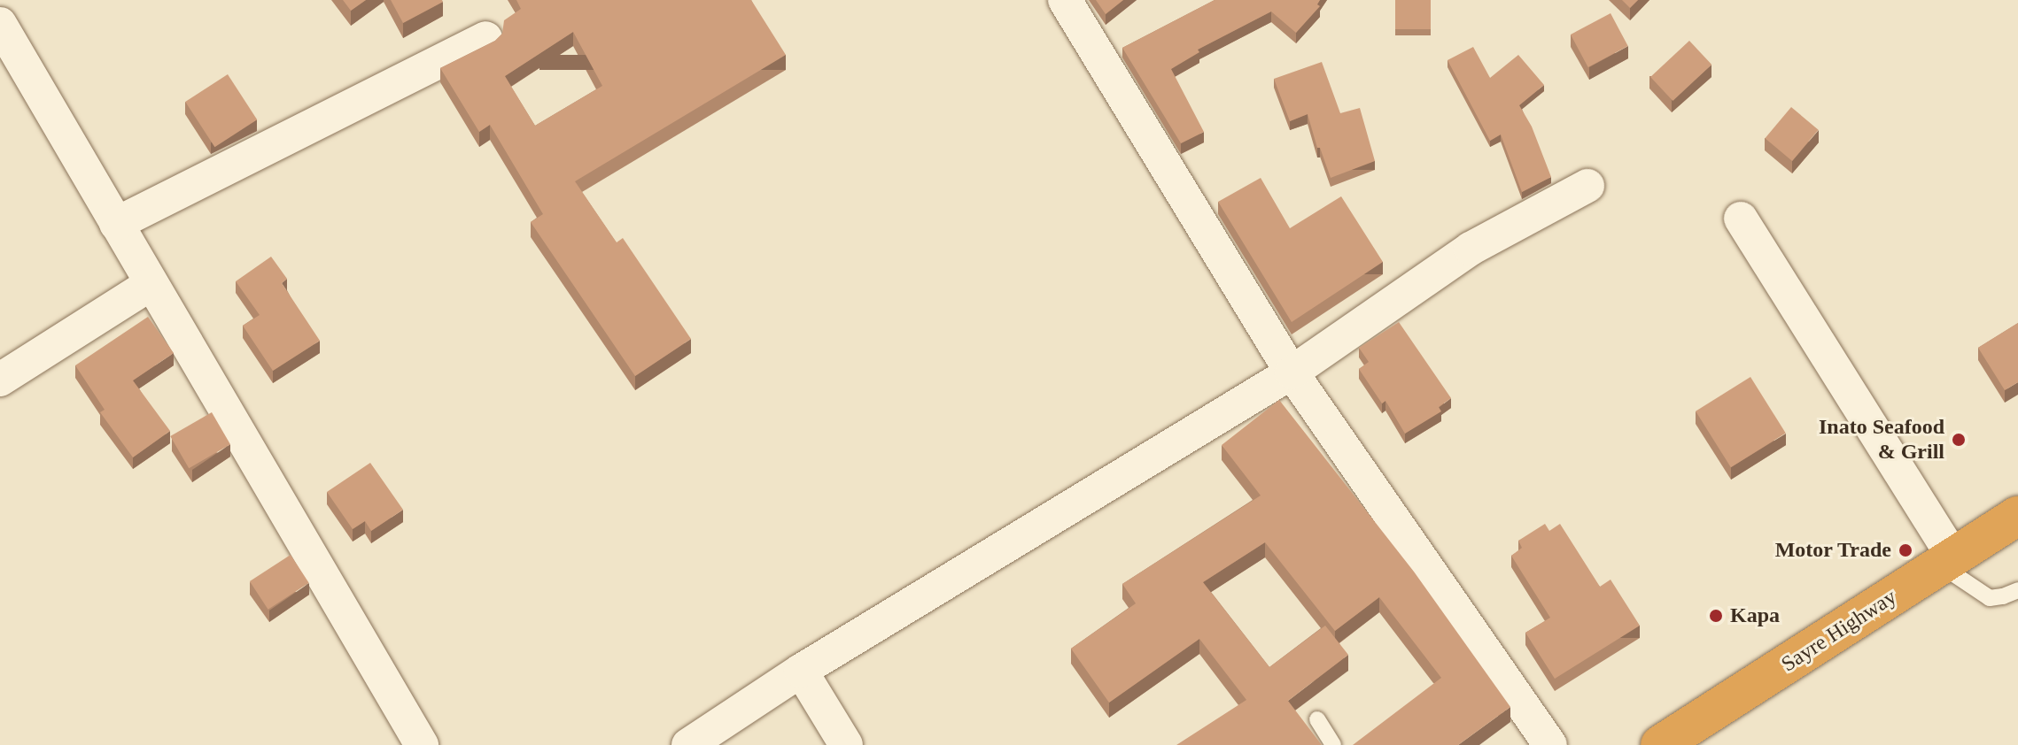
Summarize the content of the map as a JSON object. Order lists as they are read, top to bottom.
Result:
{
  "streets": {
    "highway": ["Sayre Highway"]
  },
  "places": ["Inato Seafood & Grill", "Motor Trade", "Kapa"]
}
